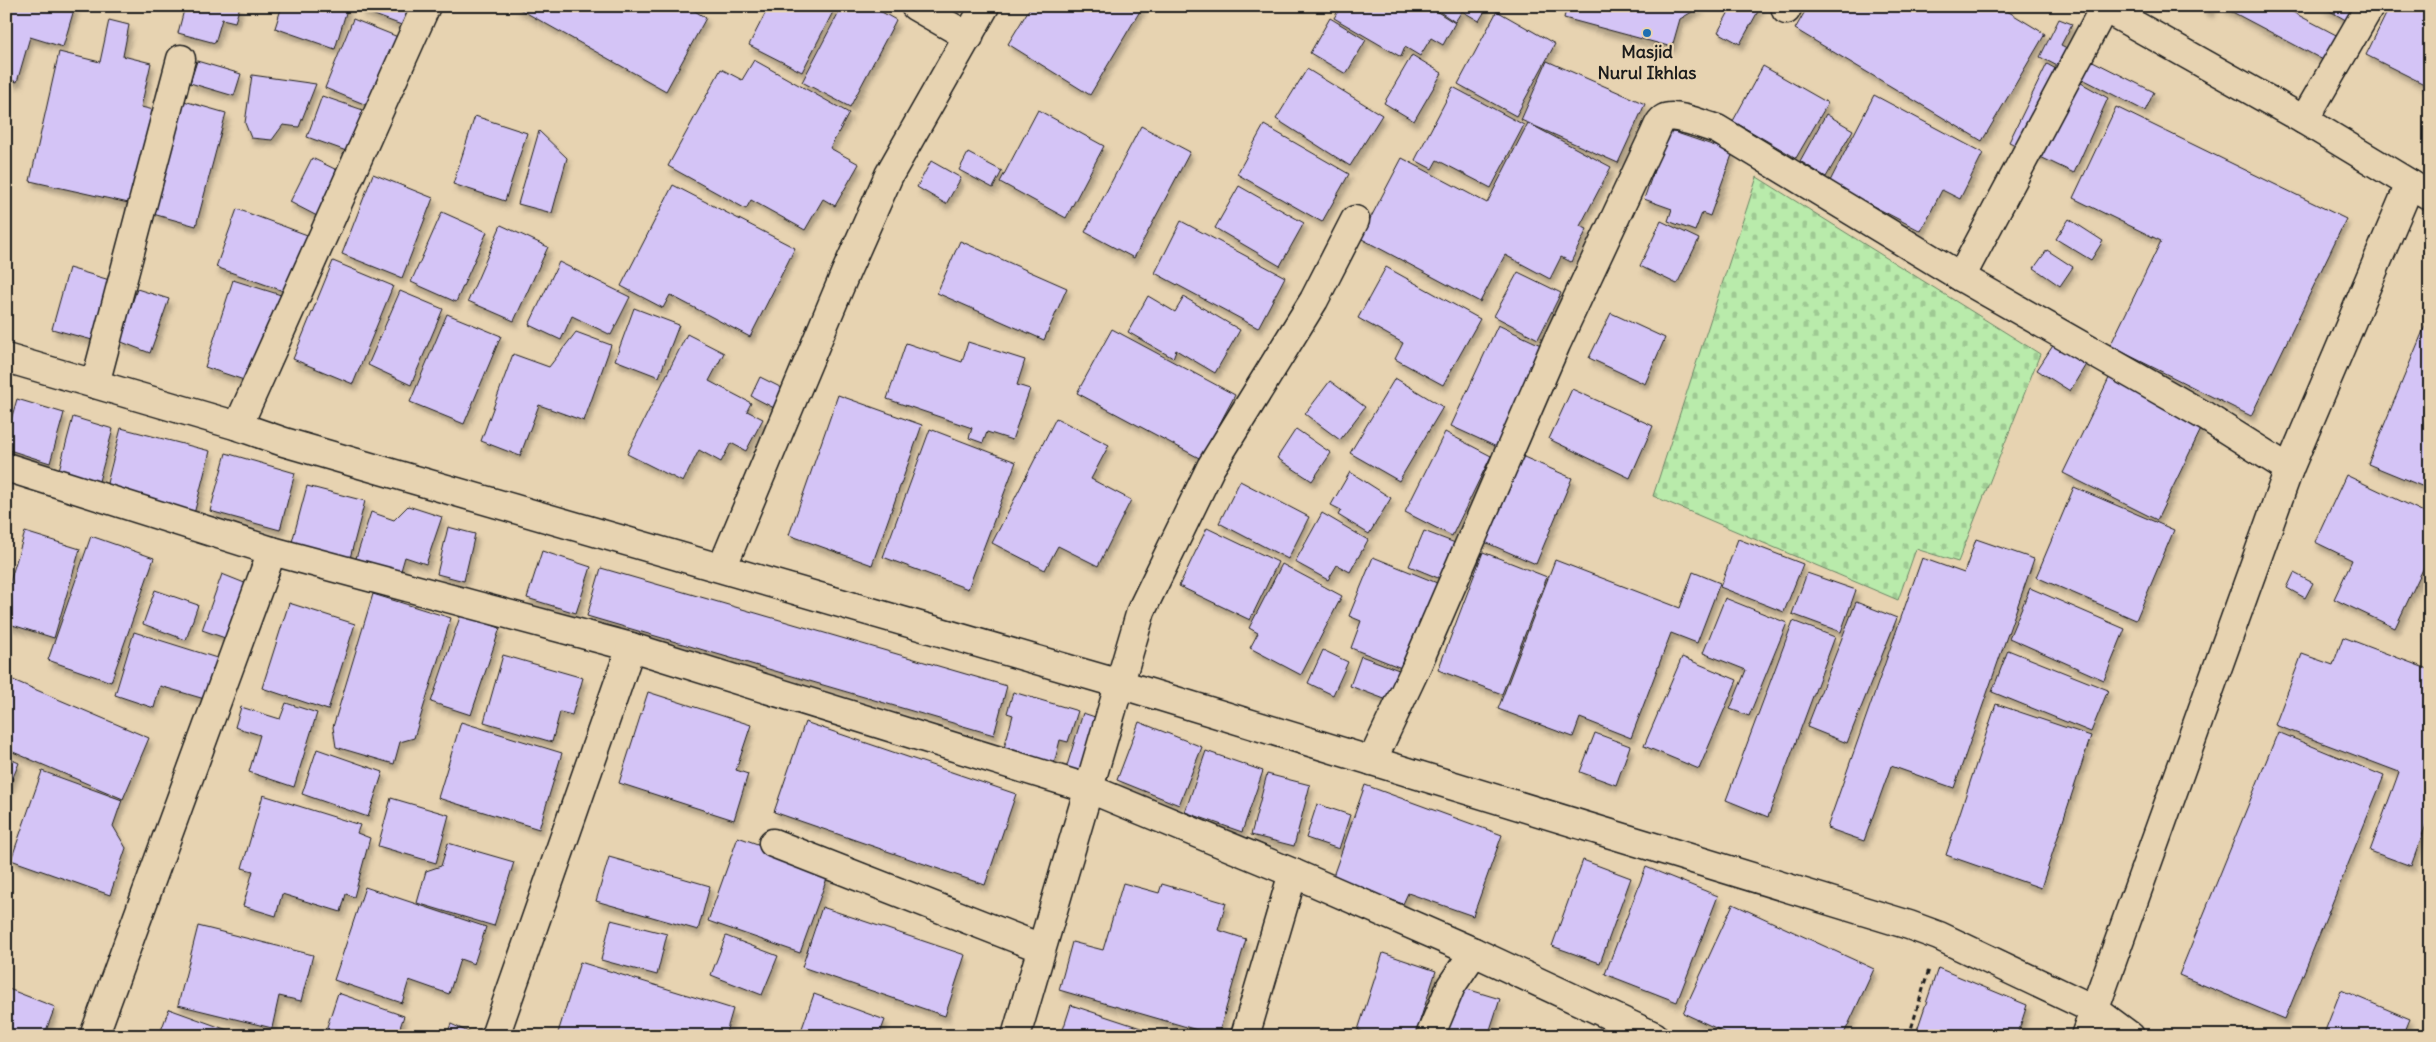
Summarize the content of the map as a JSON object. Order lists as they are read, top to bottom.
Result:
{
  "places": ["Masjid Nurul Ikhlas"]
}
